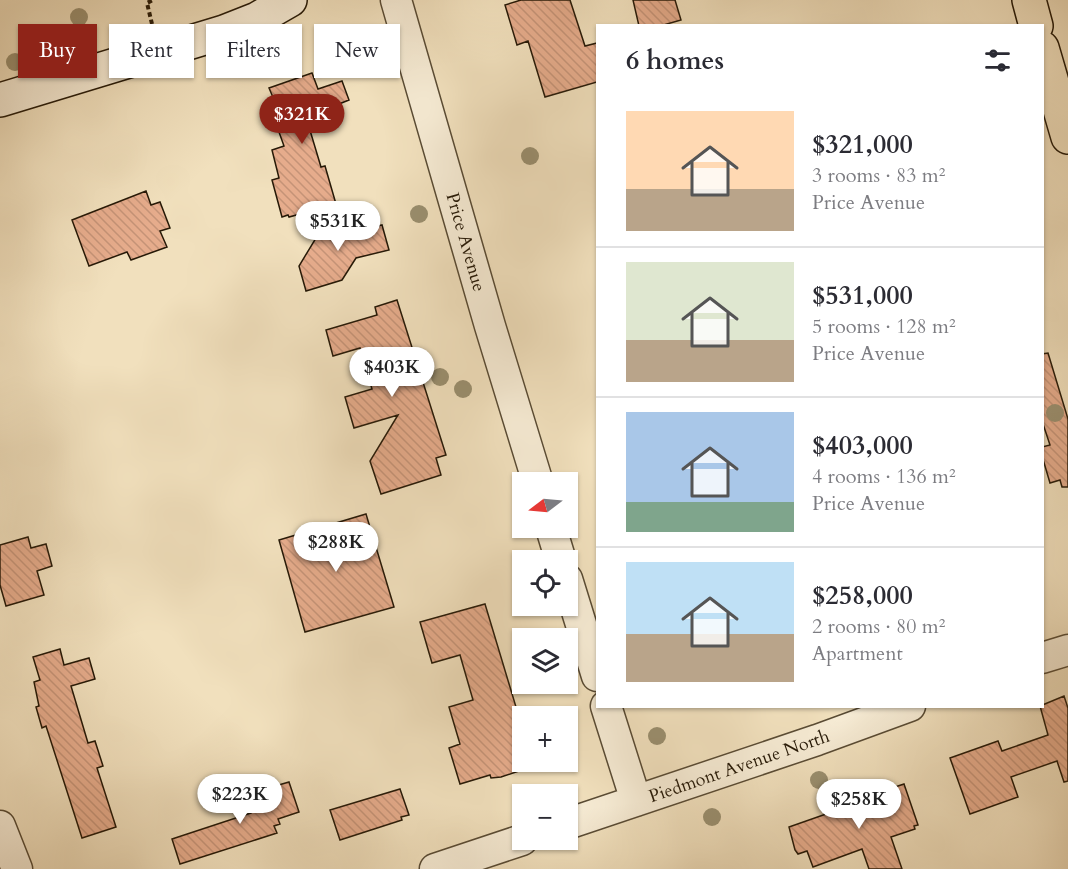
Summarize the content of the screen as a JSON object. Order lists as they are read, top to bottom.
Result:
{
  "streets": {
    "street": ["Price Avenue", "Piedmont Avenue North"]
  },
  "north": "left",
  "page": {
    "chip": [
      "Buy",
      "Rent",
      "Filters",
      "New"
    ],
    "heading": "6 homes",
    "price": [
      "$321K",
      "$531K",
      "$403K",
      "$288K",
      "$223K",
      "$258K"
    ],
    "list": [
      {
        "name": "$321,000",
        "note": "3 rooms · 83 m² · Price Avenue"
      },
      {
        "name": "$531,000",
        "note": "5 rooms · 128 m² · Price Avenue"
      },
      {
        "name": "$403,000",
        "note": "4 rooms · 136 m² · Price Avenue"
      },
      {
        "name": "$258,000",
        "note": "2 rooms · 80 m² · Apartment"
      }
    ],
    "map_buttons": ["+", "−"]
  }
}
